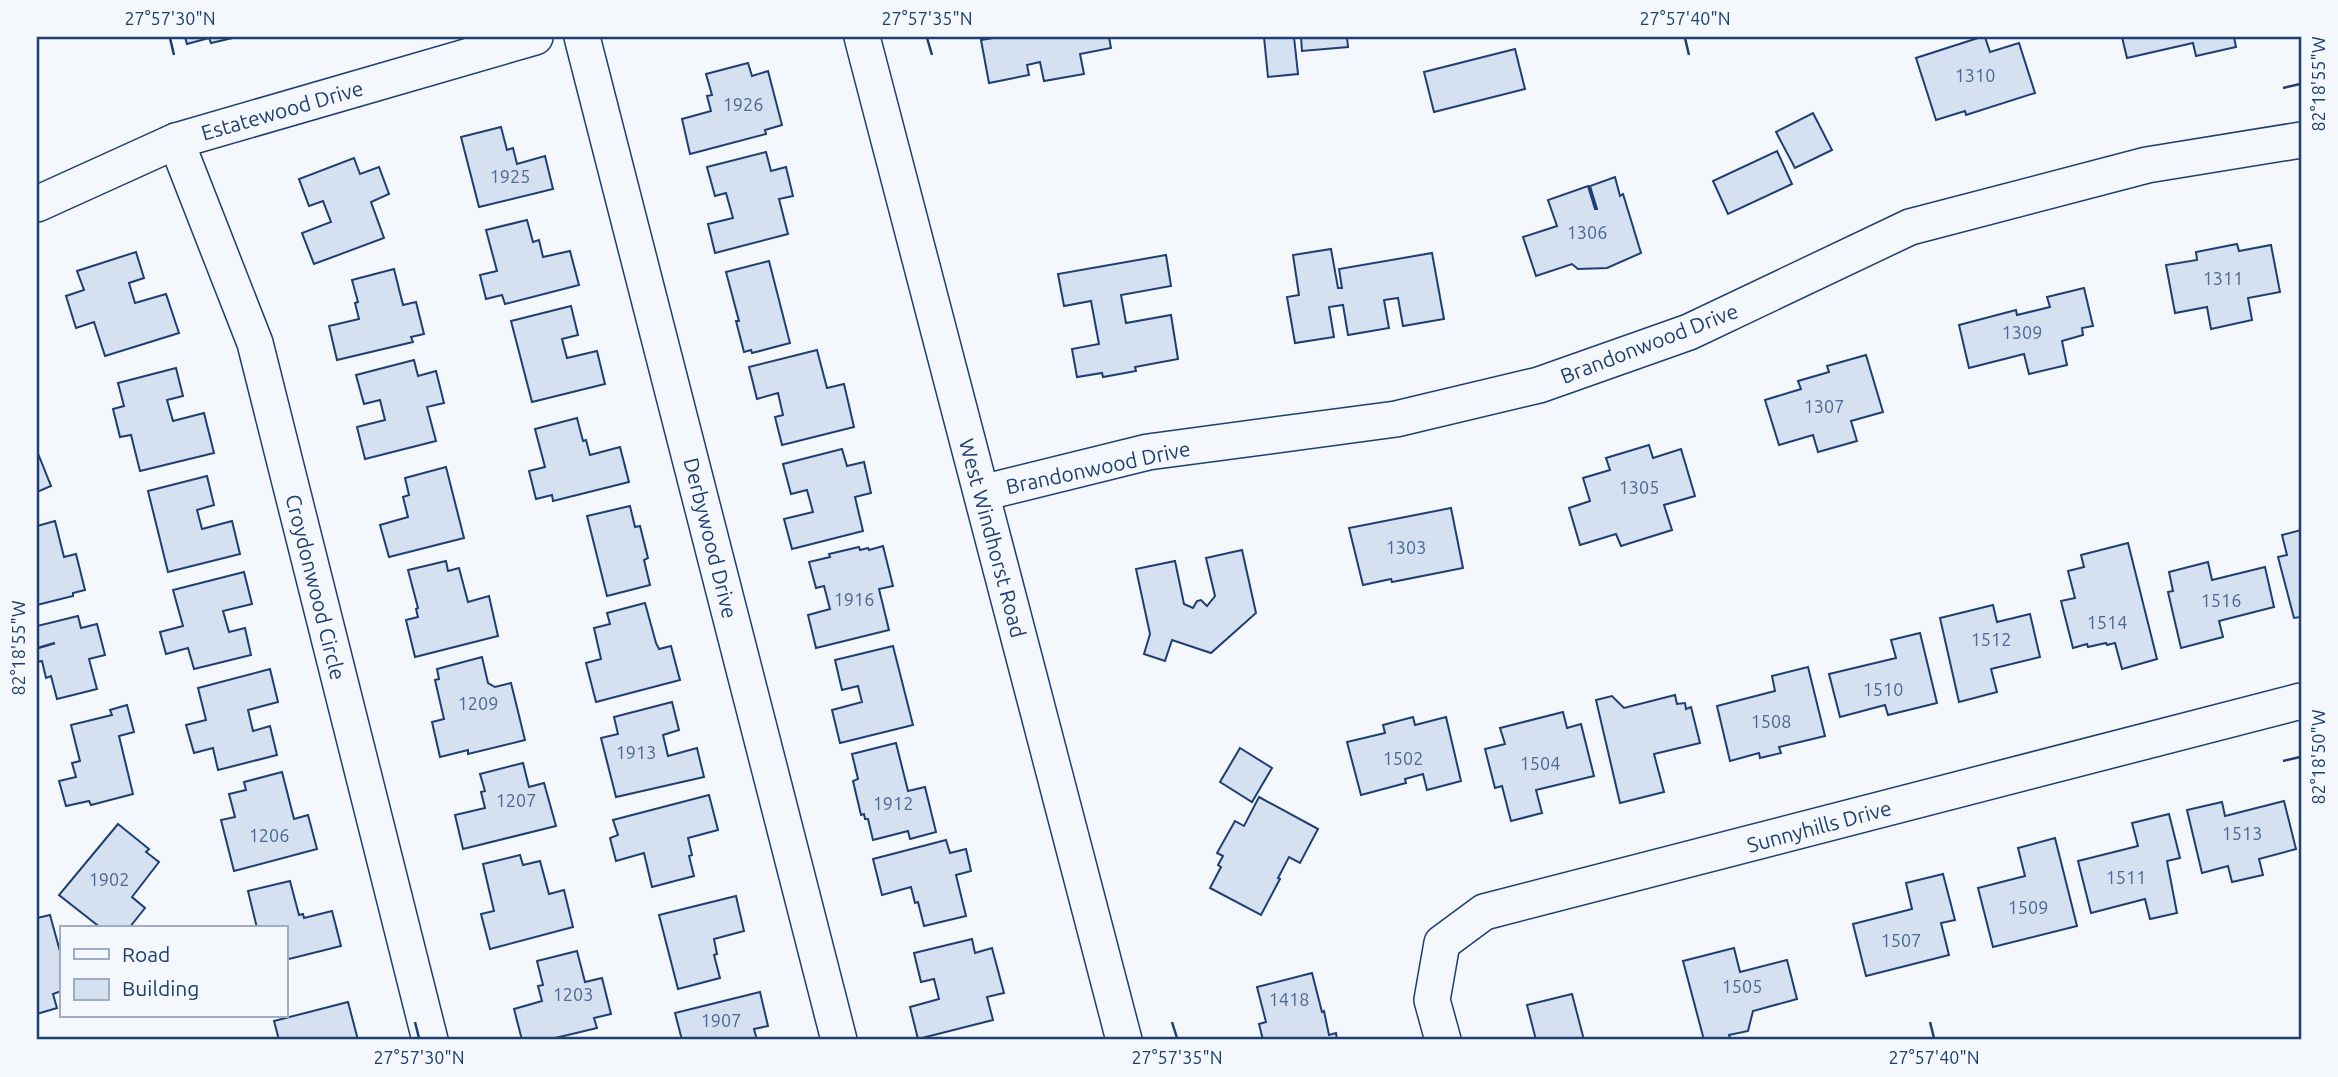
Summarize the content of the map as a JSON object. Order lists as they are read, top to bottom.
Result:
{
  "streets": {
    "street": [
      "Estatewood Drive",
      "Brandonwood Drive",
      "Derbywood Drive",
      "West Windhorst Road",
      "Croydonwood Circle",
      "Sunnyhills Drive"
    ]
  },
  "crossings": [
    ["Estatewood Drive", "Croydonwood Circle"],
    ["Brandonwood Drive", "West Windhorst Road"]
  ],
  "house_numbers": [
    "1310",
    "1926",
    "1925",
    "1306",
    "1311",
    "1309",
    "1307",
    "1305",
    "1303",
    "1916",
    "1516",
    "1514",
    "1512",
    "1510",
    "1209",
    "1508",
    "1913",
    "1502",
    "1504",
    "1207",
    "1912",
    "1513",
    "1206",
    "1511",
    "1902",
    "1509",
    "1507",
    "1505",
    "1203",
    "1418",
    "1907"
  ],
  "legend": ["Road", "Building"],
  "coordinates": [
    "27°57'30\"N",
    "27°57'35\"N",
    "27°57'40\"N",
    "82°18'55\"W",
    "82°18'50\"W"
  ]
}
